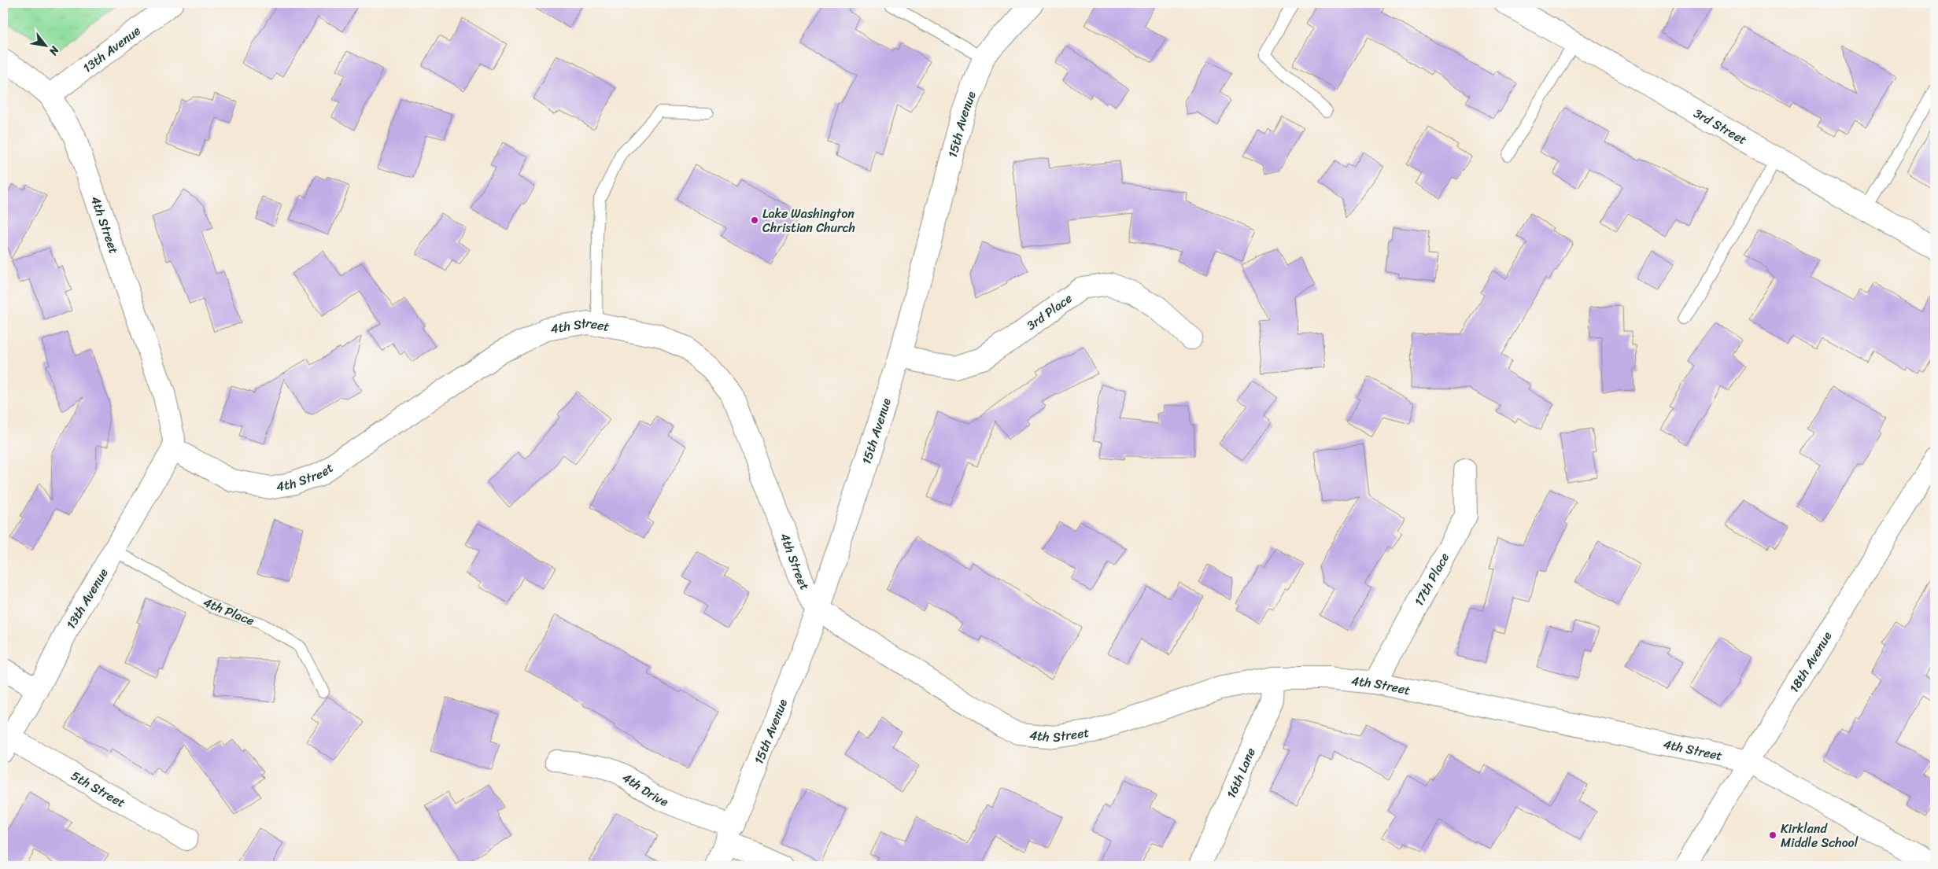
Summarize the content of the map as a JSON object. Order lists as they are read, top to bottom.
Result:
{
  "streets": {
    "street": [
      "13th Avenue",
      "15th Avenue",
      "3rd Street",
      "4th Street",
      "3rd Place",
      "17th Place",
      "18th Avenue",
      "16th Lane",
      "5th Street",
      "4th Drive"
    ],
    "lane": ["4th Place"]
  },
  "crossings": [
    ["13th Avenue", "4th Street"],
    ["13th Avenue", "4th Place"],
    ["13th Avenue", "5th Street"],
    ["15th Avenue", "4th Street"],
    ["15th Avenue", "3rd Place"],
    ["15th Avenue", "4th Drive"],
    ["4th Street", "17th Place"],
    ["4th Street", "18th Avenue"],
    ["4th Street", "16th Lane"]
  ],
  "places": ["Lake Washington Christian Church", "Kirkland Middle School"],
  "north": "bottom right"
}
